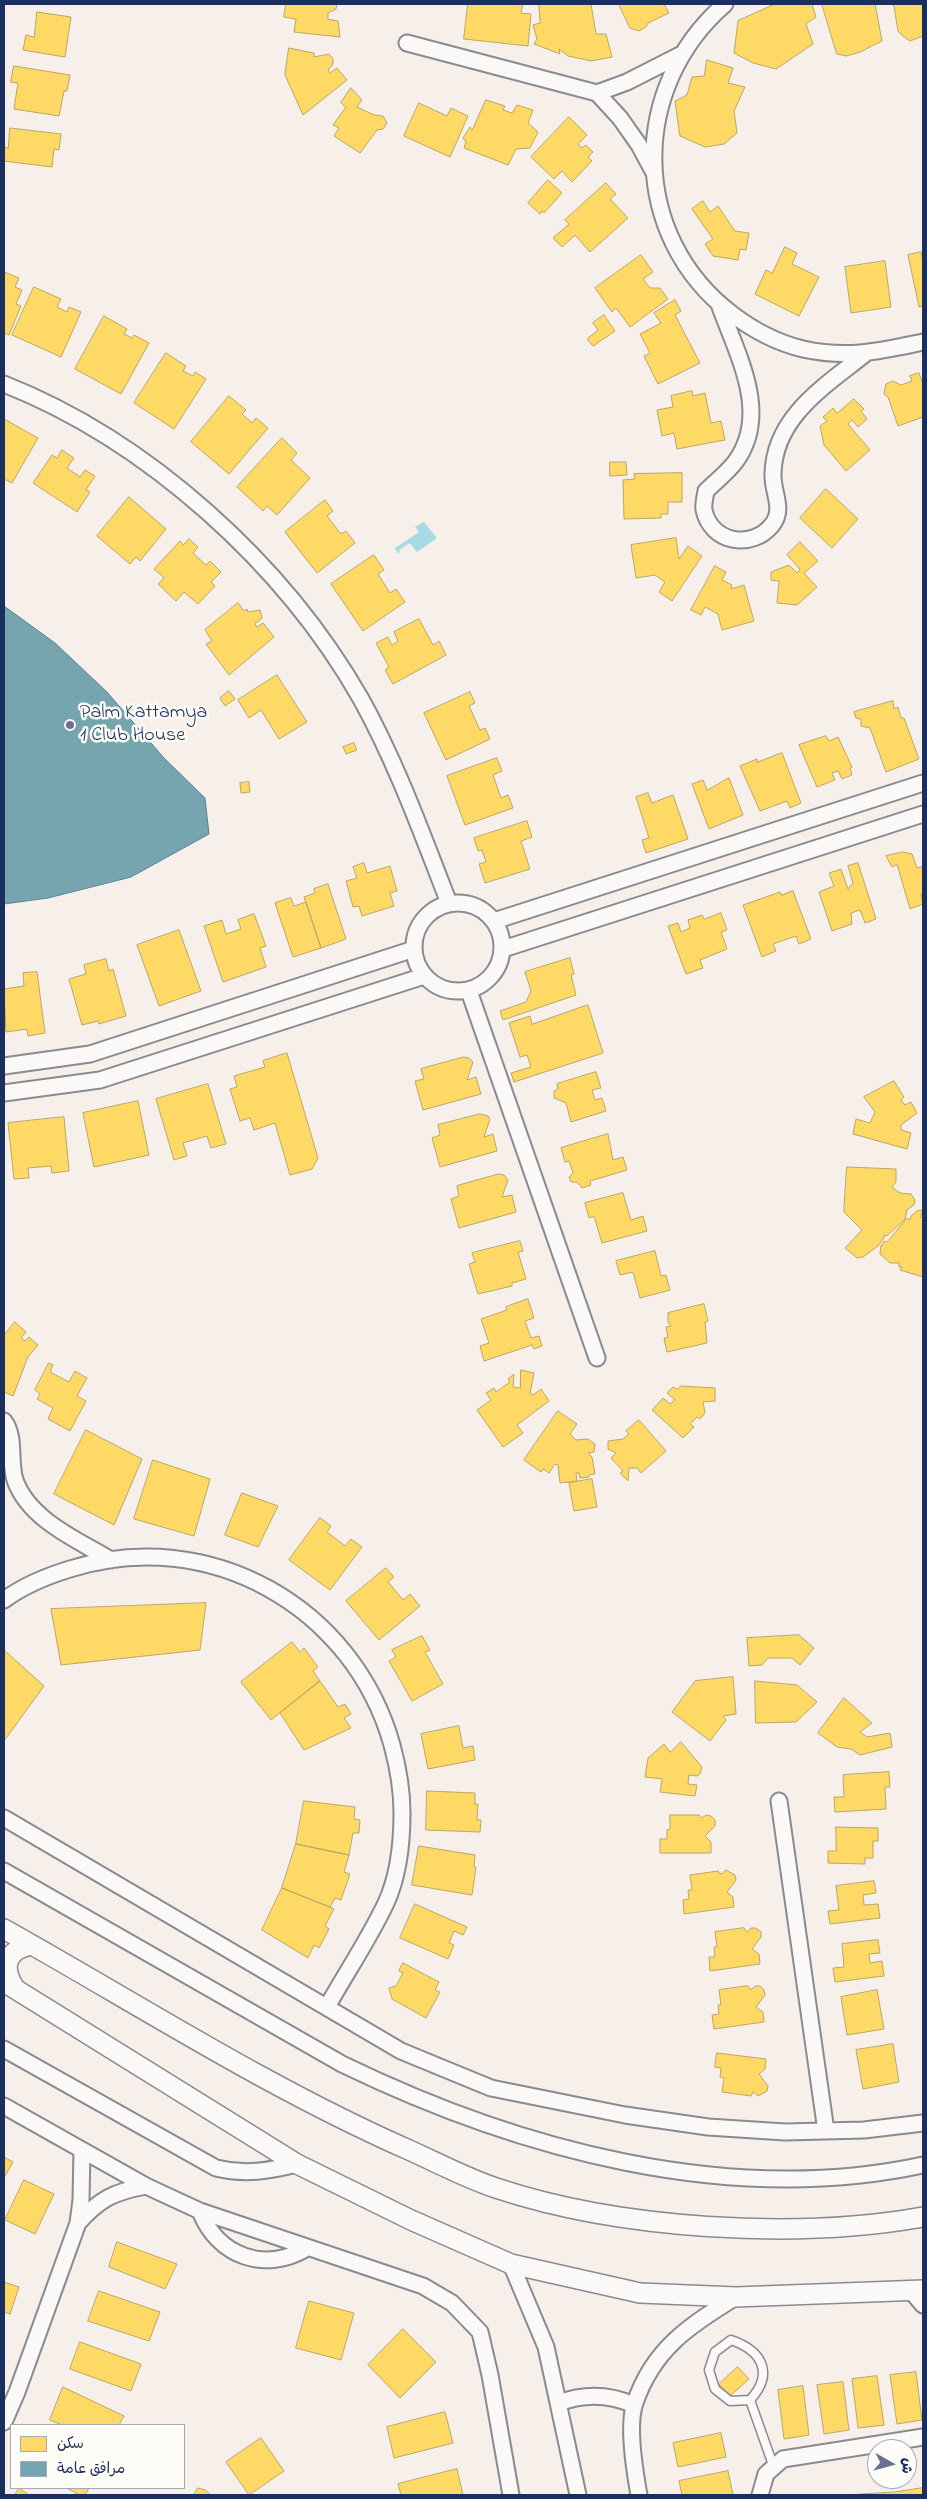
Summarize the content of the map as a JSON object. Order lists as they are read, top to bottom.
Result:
{
  "places": ["Palm Kattamya 1 Club House"],
  "legend": ["سكن", "مرافق عامة"],
  "north": "right"
}
